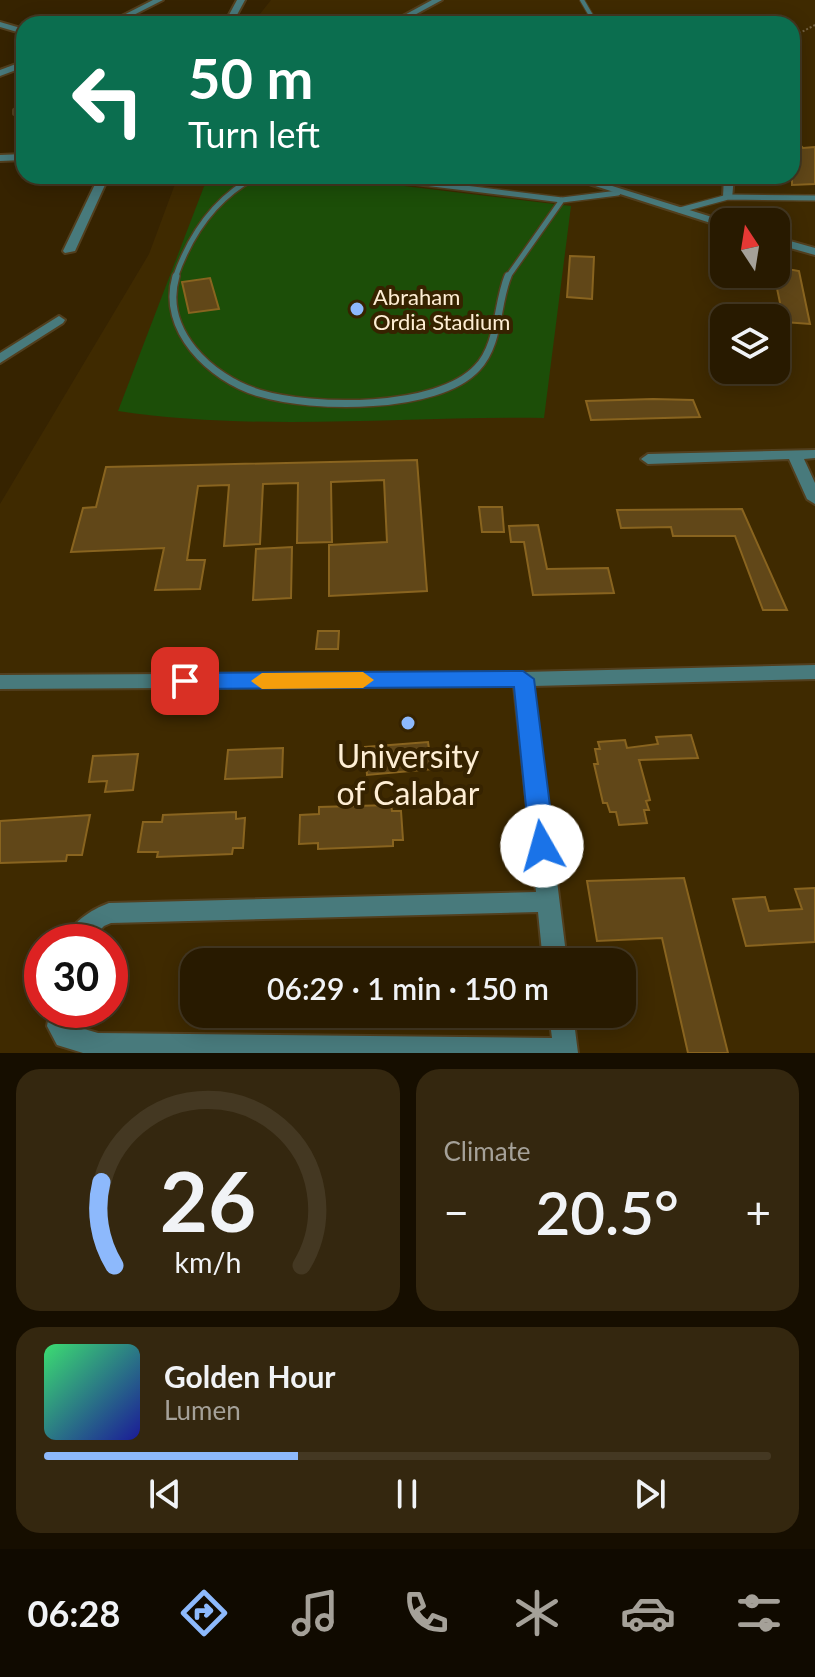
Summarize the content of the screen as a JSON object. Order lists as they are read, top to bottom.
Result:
{
  "places": ["Abraham Ordia Stadium", "University of Calabar"],
  "north": "top",
  "page": {
    "turn": ["50 m", "Turn left"],
    "limit": "30",
    "trip": "06:29 · 1 min · 150 m",
    "tile": "Climate",
    "heat": ["−", "20.5°", "+"],
    "song": ["Golden Hour", "Lumen"],
    "tabs": "06:28",
    "gauge": ["26", "km/h"]
  }
}
